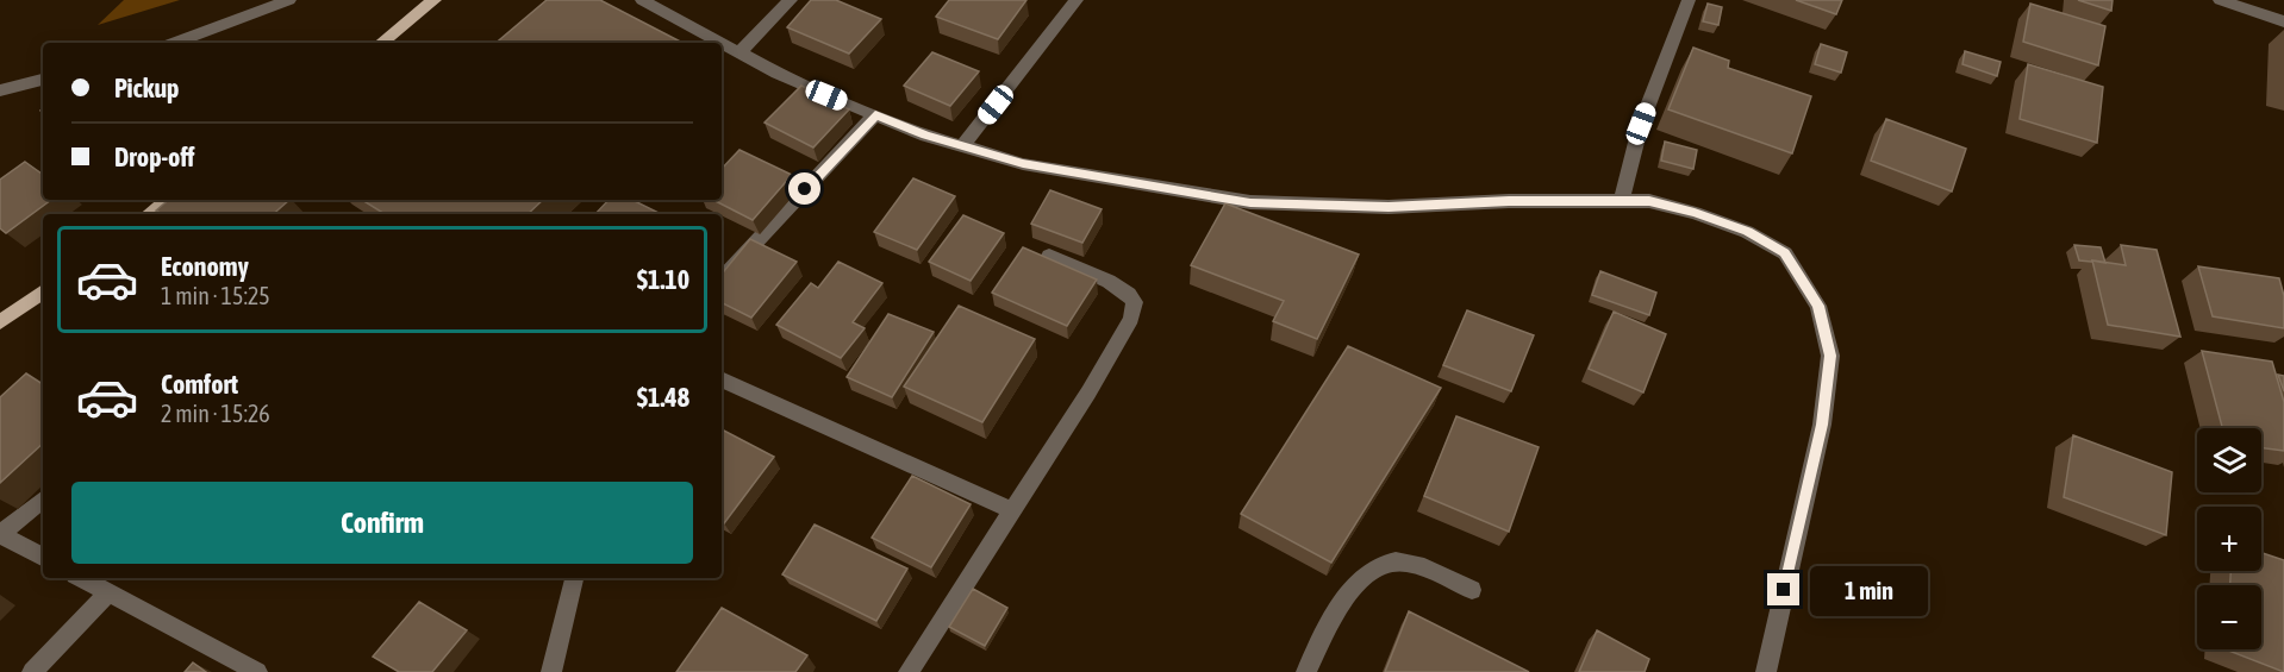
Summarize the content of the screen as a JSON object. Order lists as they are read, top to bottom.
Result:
{
  "page": {
    "banner": ["Pickup", "Drop-off"],
    "list": [
      {
        "name": "Economy",
        "note": "1 min · 15:25",
        "value": "$1.10"
      },
      {
        "name": "Comfort",
        "note": "2 min · 15:26",
        "value": "$1.48"
      }
    ],
    "map_buttons": ["+", "−"],
    "buttons": "Confirm",
    "bubble": "1 min"
  }
}
